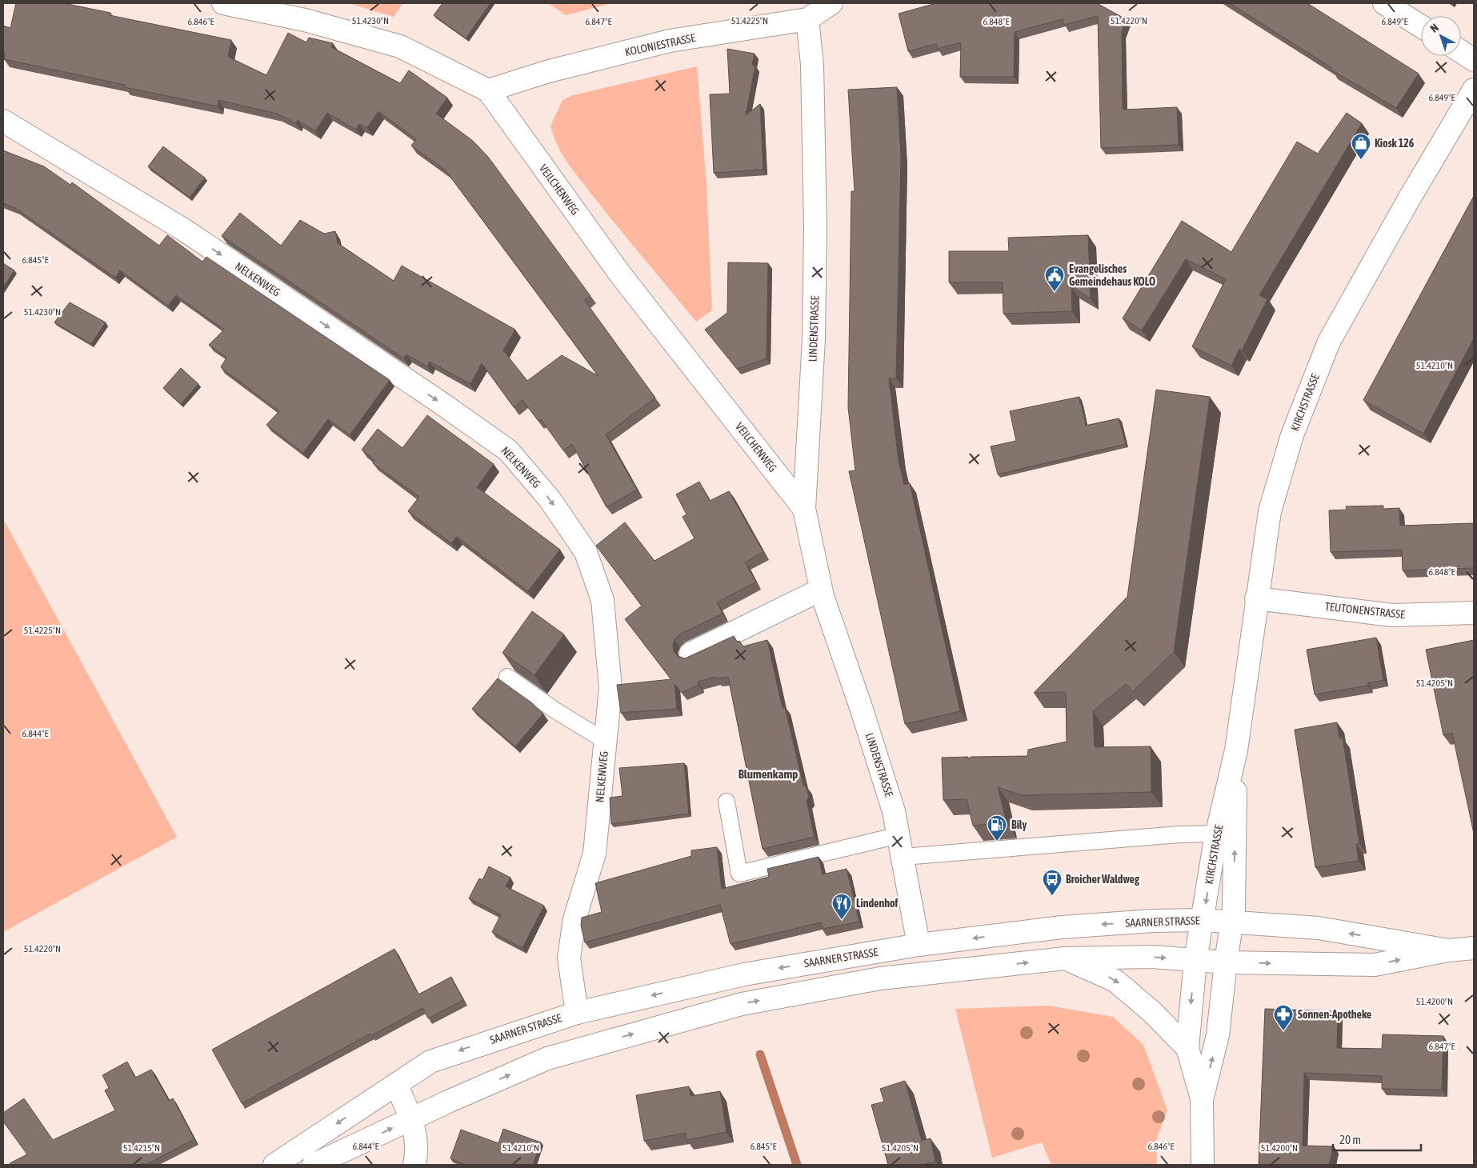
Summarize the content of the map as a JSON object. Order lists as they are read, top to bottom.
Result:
{
  "streets": {
    "street": [
      "KOLONIESTRASSE",
      "VEILCHENWEG",
      "NELKENWEG",
      "LINDENSTRASSE",
      "KIRCHSTRASSE",
      "TEUTONENSTRASSE",
      "SAARNER STRASSE"
    ]
  },
  "crossings": [
    ["KOLONIESTRASSE", "VEILCHENWEG"],
    ["KOLONIESTRASSE", "LINDENSTRASSE"],
    ["VEILCHENWEG", "LINDENSTRASSE"],
    ["NELKENWEG", "SAARNER STRASSE"],
    ["LINDENSTRASSE", "SAARNER STRASSE"],
    ["KIRCHSTRASSE", "TEUTONENSTRASSE"],
    ["KIRCHSTRASSE", "SAARNER STRASSE"]
  ],
  "one_way": ["NELKENWEG"],
  "districts": ["Blumenkamp"],
  "places": {
    "shop": ["Kiosk 126"],
    "public building": ["Evangelisches Gemeindehaus KOLO"],
    "fuel station": ["Bily"],
    "bus stop": ["Broicher Waldweg"],
    "restaurant": ["Lindenhof"],
    "pharmacy": ["Sonnen-Apotheke"]
  },
  "scale_bar": "20 m",
  "north": "top left",
  "coordinates": [
    "51.4230°N",
    "51.4225°N",
    "51.4220°N",
    "6.846°E",
    "6.847°E",
    "6.848°E",
    "6.849°E",
    "6.845°E",
    "51.4210°N",
    "51.4205°N",
    "6.844°E",
    "51.4200°N",
    "51.4215°N"
  ]
}
